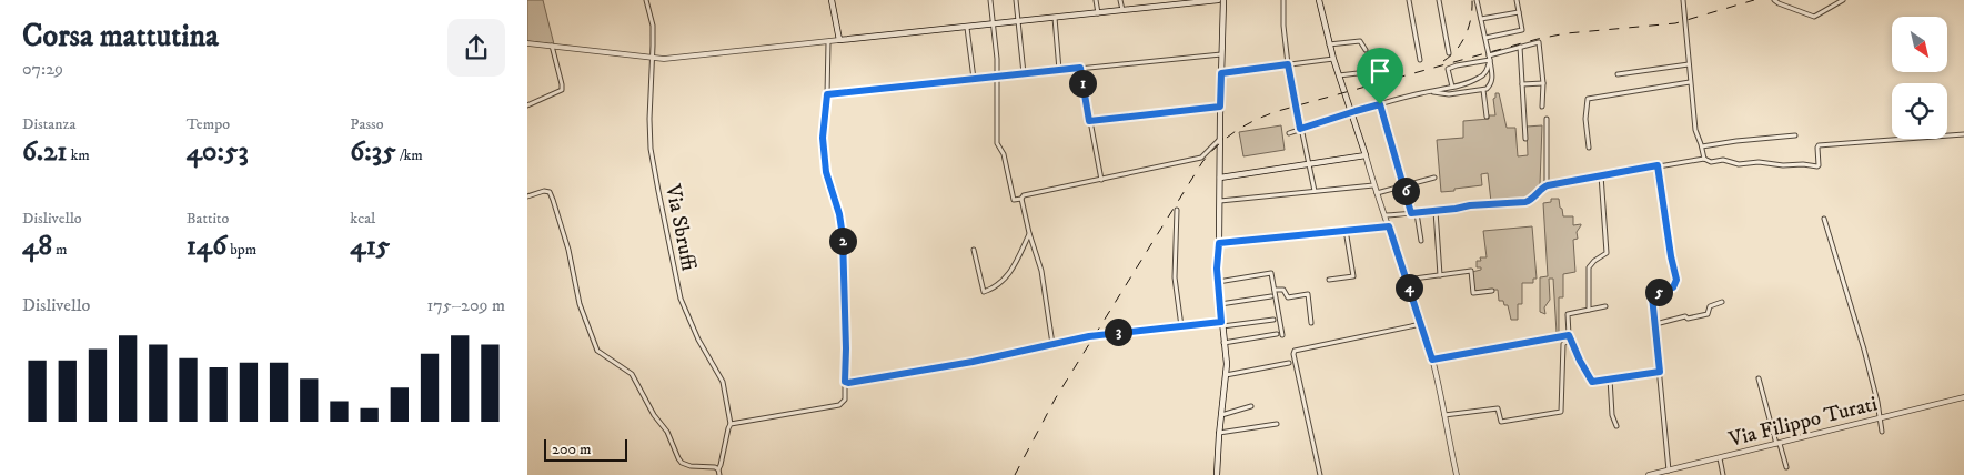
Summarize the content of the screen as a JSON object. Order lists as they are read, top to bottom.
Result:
{
  "streets": {
    "street": ["Via Sbruffi", "Via Filippo Turati"]
  },
  "scale_bar": "200 m",
  "north": "bottom right",
  "page": {
    "heading": ["Corsa mattutina", "07:29"],
    "pins": [
      "1",
      "6",
      "2",
      "4",
      "5",
      "3"
    ],
    "stats": [
      ["Distanza", "6.21 km"],
      ["Tempo", "40:53"],
      ["Passo", "6:35 /km"],
      ["Dislivello", "48 m"],
      ["Battito", "146 bpm"],
      ["kcal", "415"]
    ],
    "chart": ["Dislivello", "175–209 m"],
    "scale": "200 m"
  }
}
